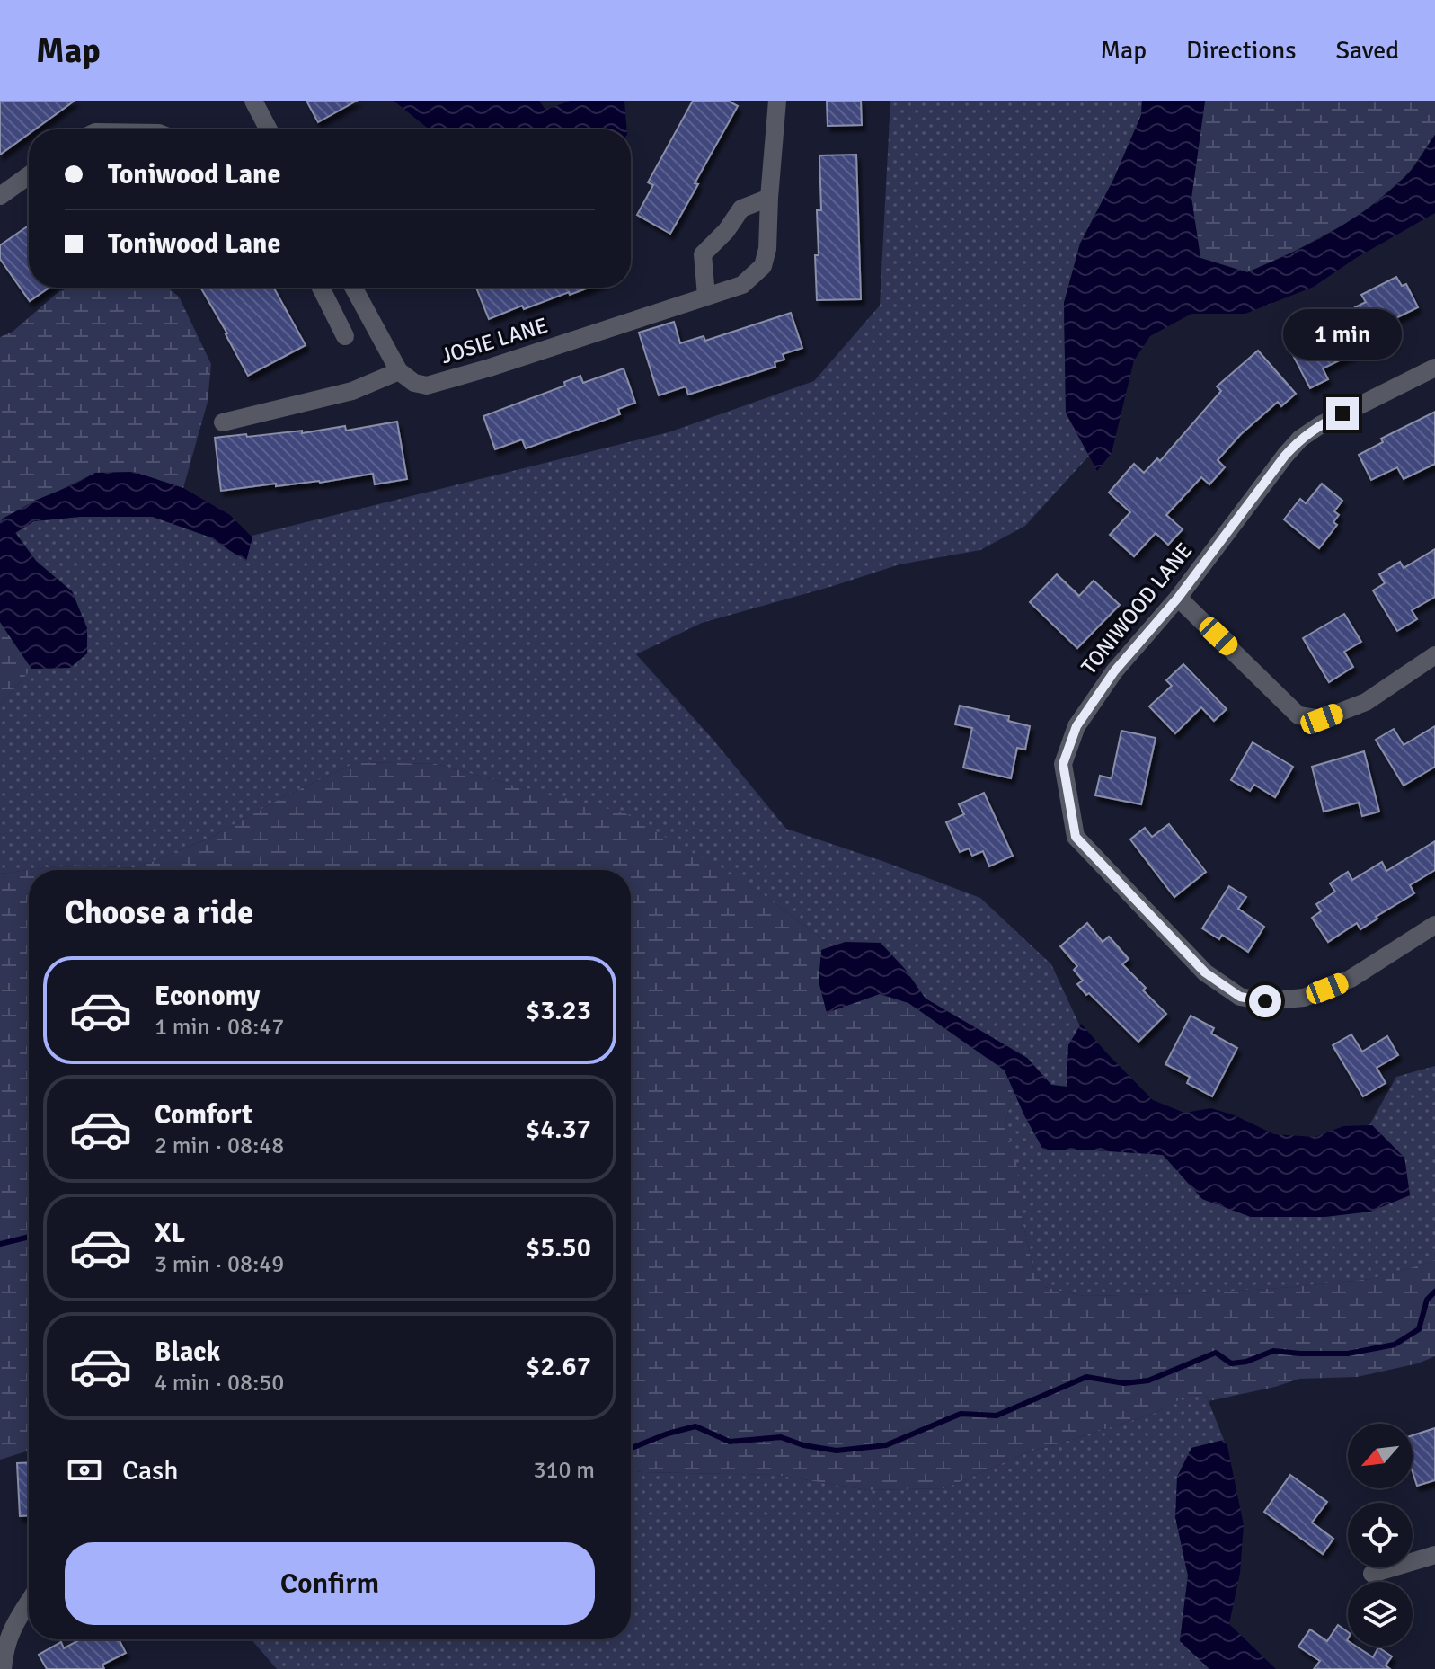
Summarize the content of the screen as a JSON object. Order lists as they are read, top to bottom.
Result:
{
  "streets": {
    "street": ["JOSIE LANE", "TONIWOOD LANE"]
  },
  "north": "bottom left",
  "page": {
    "header": "Map",
    "nav": ["Map", "Directions", "Saved"],
    "banner": ["Toniwood Lane", "Toniwood Lane"],
    "bubble": "1 min",
    "heading": "Choose a ride",
    "list": [
      {
        "name": "Economy",
        "note": "1 min · 08:47",
        "value": "$3.23"
      },
      {
        "name": "Comfort",
        "note": "2 min · 08:48",
        "value": "$4.37"
      },
      {
        "name": "XL",
        "note": "3 min · 08:49",
        "value": "$5.50"
      },
      {
        "name": "Black",
        "note": "4 min · 08:50",
        "value": "$2.67"
      }
    ],
    "pay": ["Cash", "310 m"],
    "buttons": "Confirm"
  }
}
